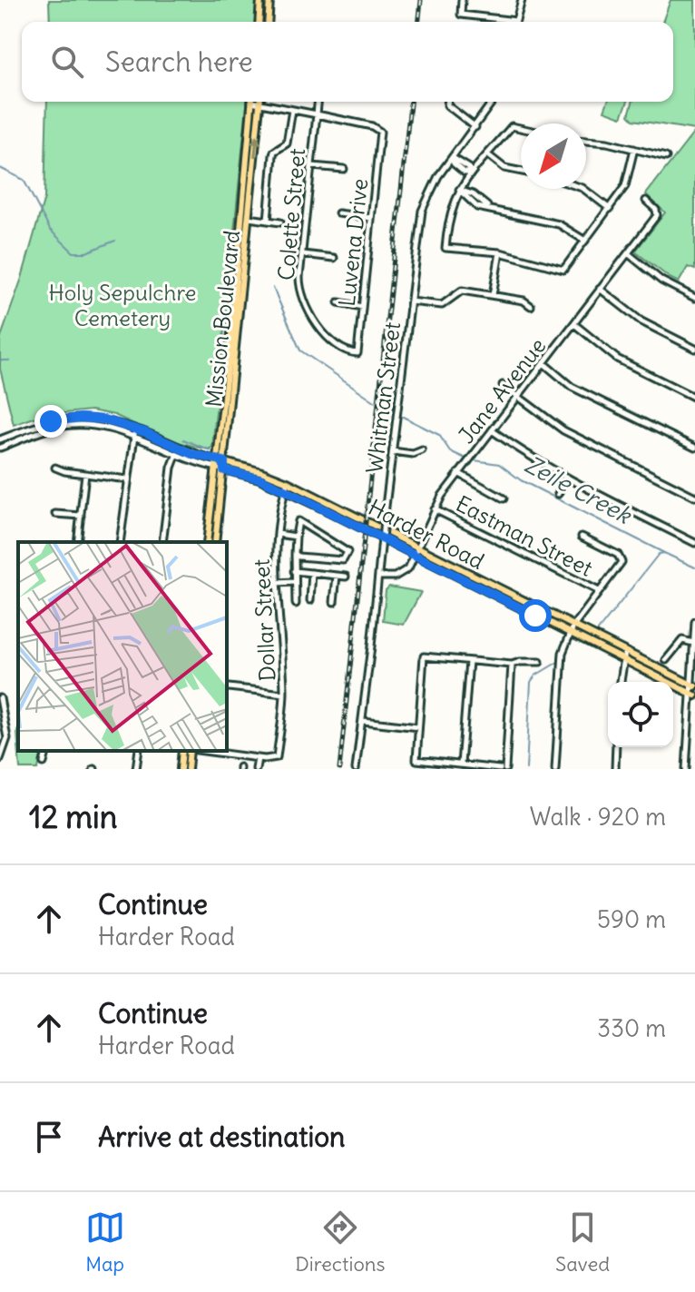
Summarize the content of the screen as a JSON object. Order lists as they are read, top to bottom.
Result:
{
  "streets": {
    "main road": ["Mission Boulevard", "Harder Road"],
    "street": [
      "Colette Street",
      "Luvena Drive",
      "Jane Avenue",
      "Whitman Street",
      "Eastman Street",
      "Dollar Street"
    ]
  },
  "crossings": [
    ["Colette Street", "Luvena Drive"],
    ["Mission Boulevard", "Harder Road"],
    ["Jane Avenue", "Whitman Street"],
    ["Jane Avenue", "Harder Road"],
    ["Jane Avenue", "Eastman Street"],
    ["Harder Road", "Dollar Street"]
  ],
  "water": ["Zeile Creek"],
  "parks": ["Holy Sepulchre Cemetery"],
  "north": "bottom left",
  "page": {
    "search": "Search here",
    "heading": ["12 min", "Walk · 920 m"],
    "list": [
      ["Continue", "Harder Road", "590 m"],
      ["Continue", "Harder Road", "330 m"],
      "Arrive at destination"
    ],
    "nav": ["Map", "Directions", "Saved"]
  }
}
